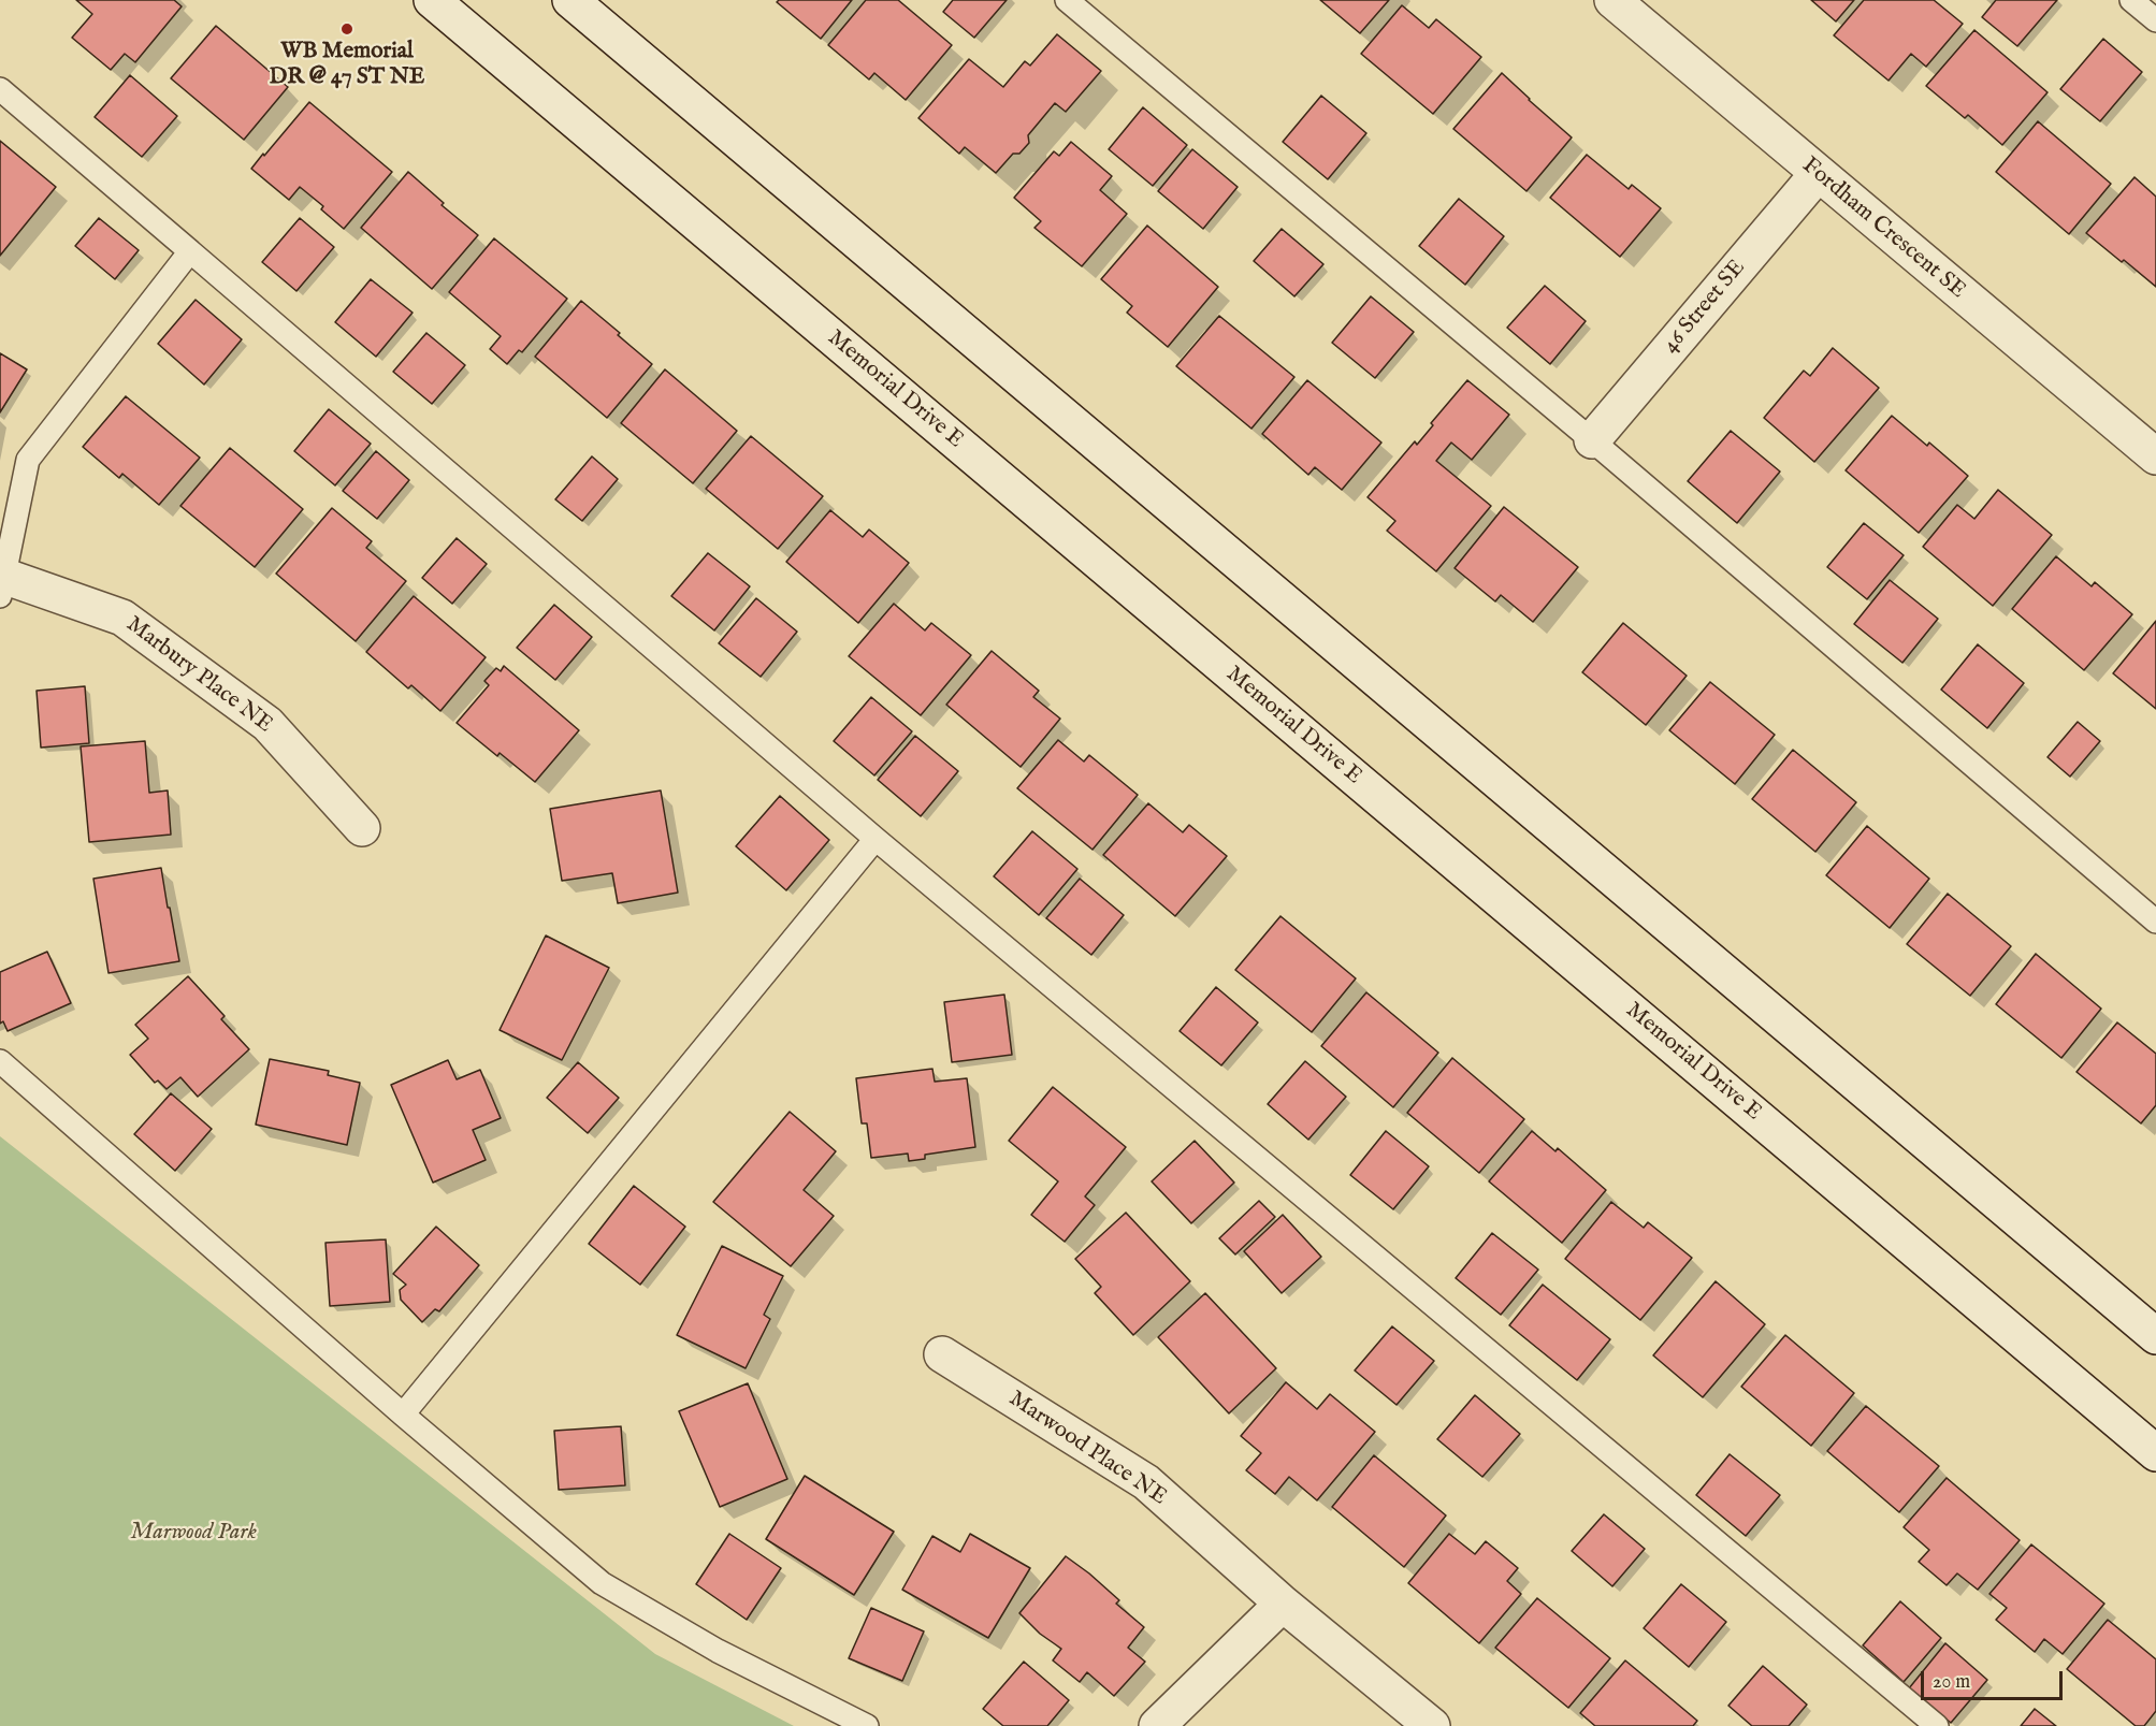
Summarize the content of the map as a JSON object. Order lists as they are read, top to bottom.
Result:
{
  "streets": {
    "main road": [
      "Fordham Crescent SE",
      "46 Street SE",
      "Memorial Drive E",
      "Marbury Place NE",
      "Marwood Place NE"
    ]
  },
  "crossings": [
    ["Fordham Crescent SE", "46 Street SE"]
  ],
  "parks": ["Marwood Park"],
  "places": ["WB Memorial DR @ 47 ST NE"],
  "scale_bar": "20 m"
}
